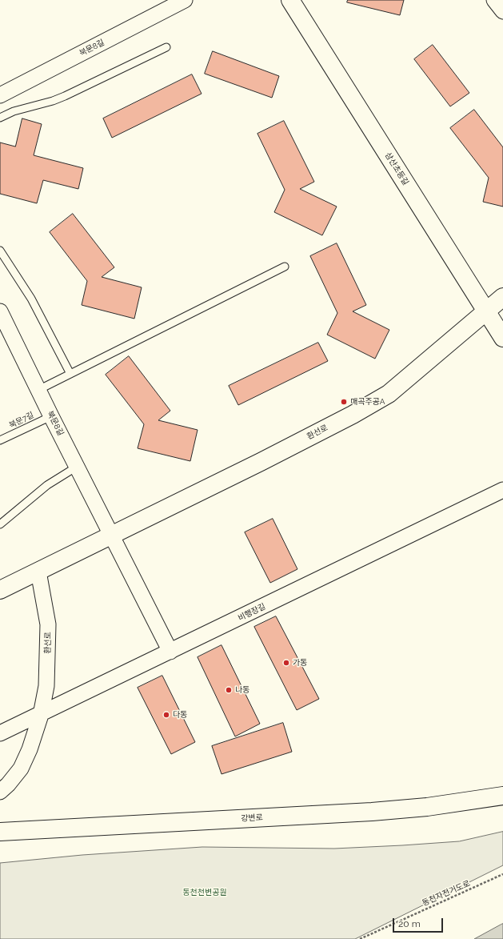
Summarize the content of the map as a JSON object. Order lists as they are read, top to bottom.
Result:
{
  "streets": {
    "street": [
      "북문8길",
      "삼산초등길",
      "환선로",
      "비행장길",
      "강변로"
    ],
    "lane": ["북문7길"],
    "path": ["동천자전거도로"]
  },
  "crossings": [
    ["북문8길", "북문7길"],
    ["북문8길", "환선로"],
    ["삼산초등길", "환선로"],
    ["환선로", "비행장길"]
  ],
  "parks": ["동천천변공원"],
  "places": [
    "매곡주공A",
    "가동",
    "나동",
    "다동"
  ],
  "scale_bar": "20 m"
}
